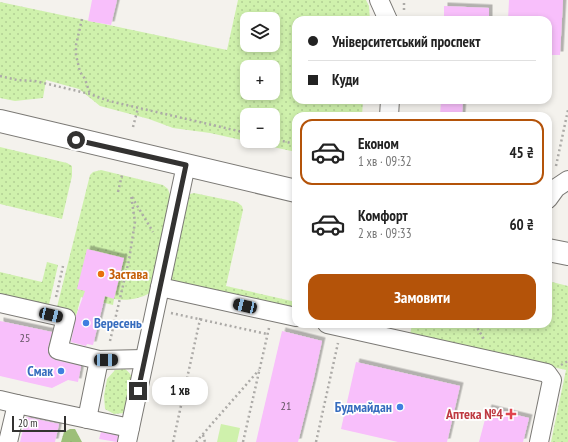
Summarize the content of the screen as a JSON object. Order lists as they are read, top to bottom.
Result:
{
  "places": {
    "other": [
      "Застава",
      "Вересень",
      "Смак",
      "Будмайдан"
    ],
    "health": ["Аптека №4"]
  },
  "house_numbers": ["25", "21"],
  "scale_bar": "20 m",
  "page": {
    "map_buttons": ["+", "−"],
    "banner": ["Університетський проспект", "Куди"],
    "list": [
      {
        "name": "Економ",
        "note": "1 хв · 09:32",
        "value": "45 ₴"
      },
      {
        "name": "Комфорт",
        "note": "2 хв · 09:33",
        "value": "60 ₴"
      }
    ],
    "buttons": "Замовити",
    "bubble": "1 хв",
    "scale": "20 m"
  }
}
